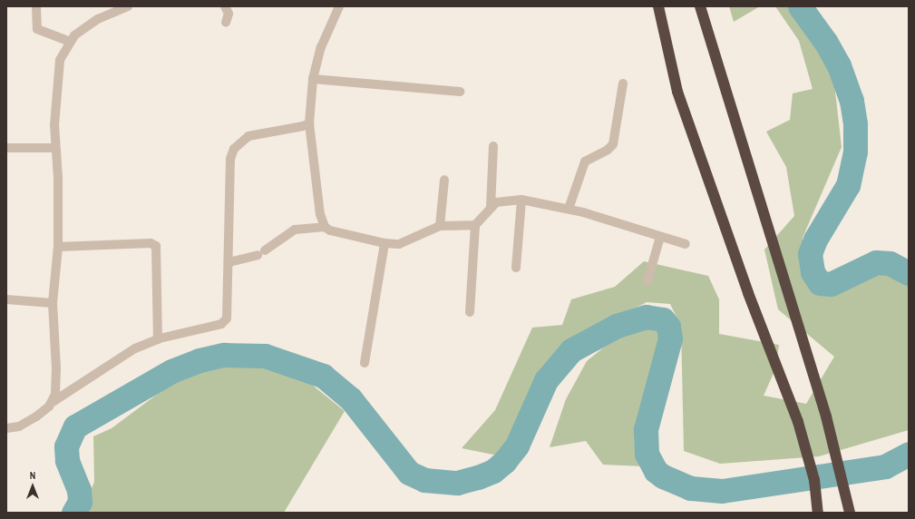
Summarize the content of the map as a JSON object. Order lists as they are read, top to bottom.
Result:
{
  "north": "top"
}
